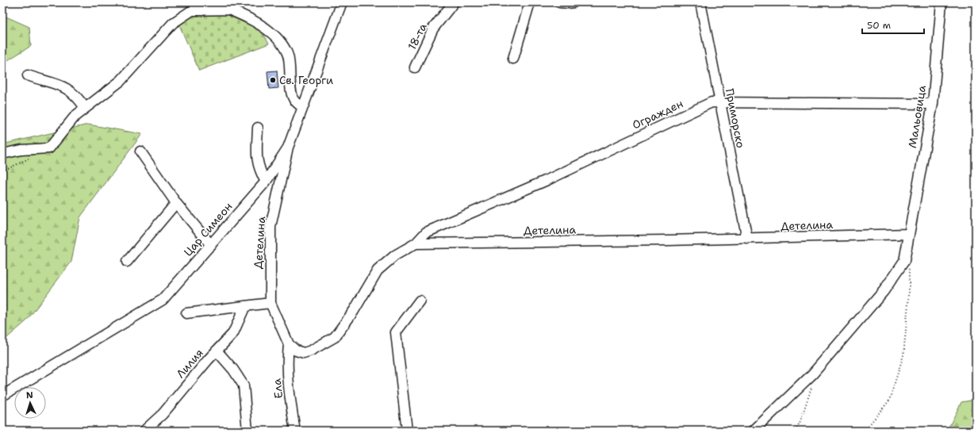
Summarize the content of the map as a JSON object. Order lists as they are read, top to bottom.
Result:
{
  "streets": {
    "street": [
      "18-та",
      "Огражден",
      "Мальовица",
      "Приморско",
      "Детелина",
      "Цар Симеон",
      "Лилия",
      "Ела"
    ]
  },
  "crossings": [
    ["Огражден", "Мальовица"],
    ["Огражден", "Приморско"],
    ["Огражден", "Детелина"],
    ["Мальовица", "Детелина"],
    ["Приморско", "Детелина"],
    ["Детелина", "Цар Симеон"],
    ["Детелина", "Ела"]
  ],
  "places": ["Св. Георги"],
  "scale_bar": "50 m",
  "north": "top"
}
